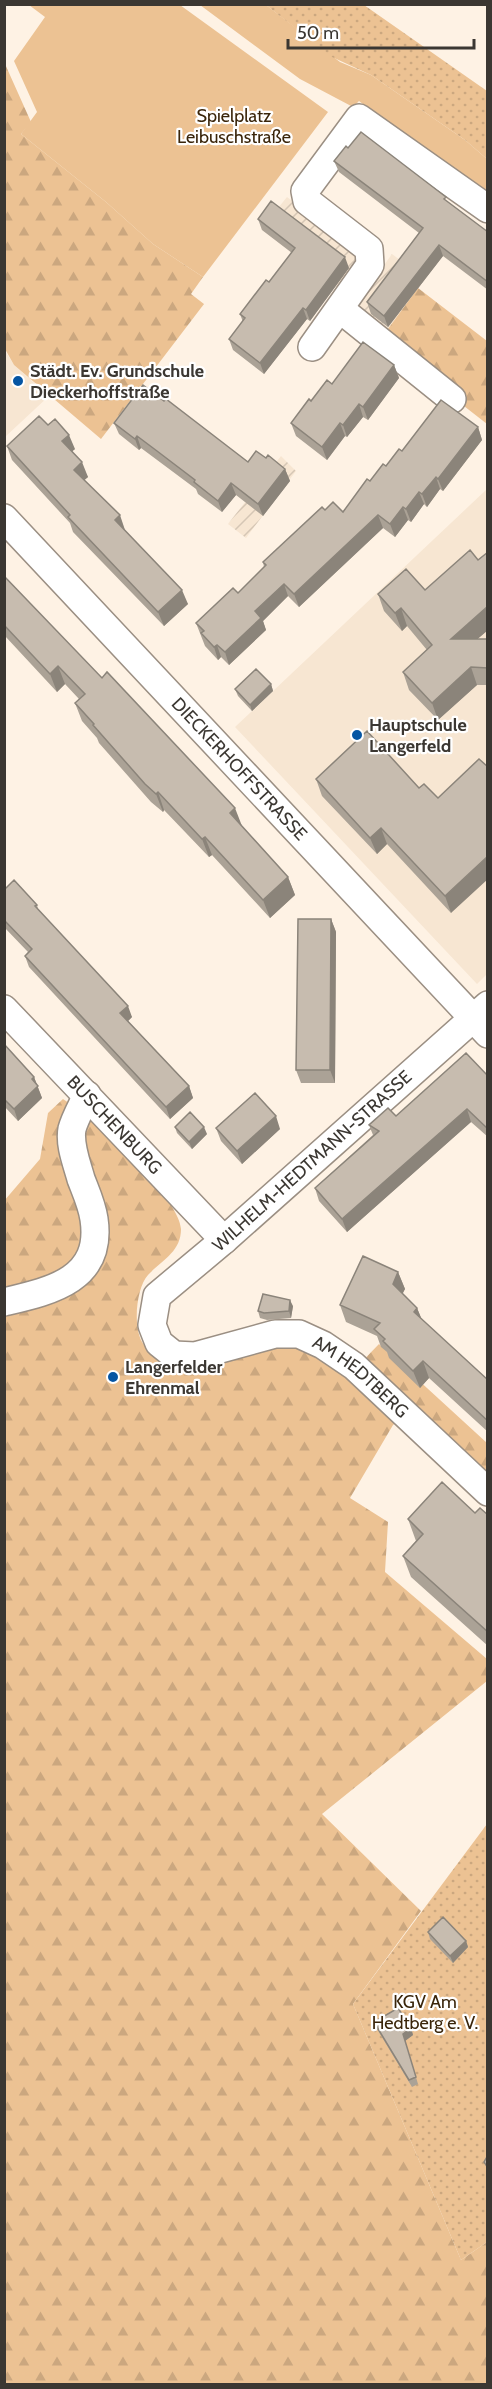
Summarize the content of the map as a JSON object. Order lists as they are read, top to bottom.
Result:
{
  "streets": {
    "street": [
      "DIECKERHOFFSTRASSE",
      "BUSCHENBURG",
      "WILHELM-HEDTMANN-STRASSE",
      "AM HEDTBERG"
    ]
  },
  "crossings": [
    ["DIECKERHOFFSTRASSE", "WILHELM-HEDTMANN-STRASSE"],
    ["BUSCHENBURG", "WILHELM-HEDTMANN-STRASSE"],
    ["WILHELM-HEDTMANN-STRASSE", "AM HEDTBERG"]
  ],
  "parks": ["Spielplatz Leibuschstraße", "KGV Am Hedtberg e. V."],
  "places": ["Städt. Ev. Grundschule Dieckerhoffstraße", "Hauptschule Langerfeld", "Langerfelder Ehrenmal"],
  "scale_bar": "50 m"
}
